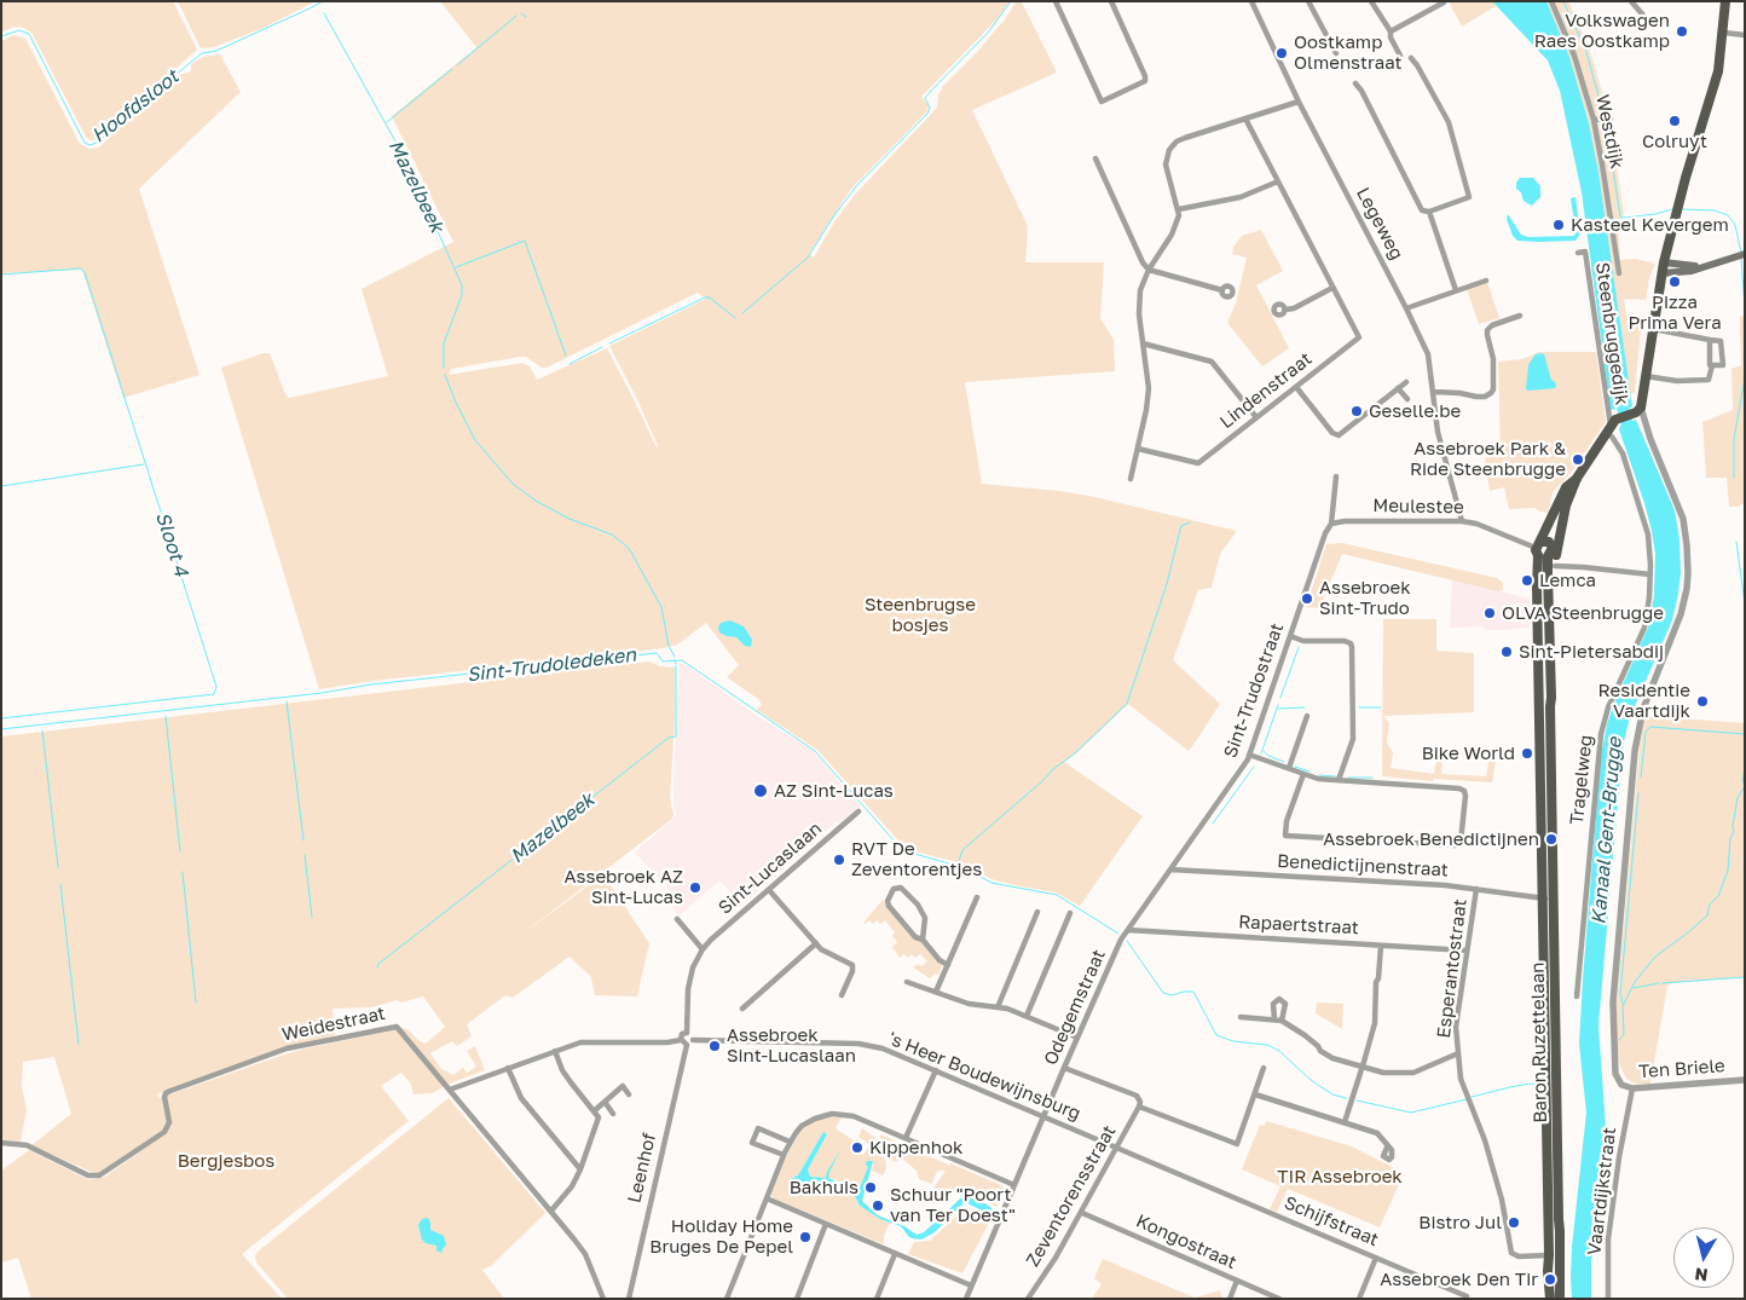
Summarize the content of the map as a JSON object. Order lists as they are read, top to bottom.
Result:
{
  "streets": {
    "main road": ["Baron Ruzettelaan"],
    "street": [
      "Westdijk",
      "Legeweg",
      "Steenbruggedijk",
      "Lindenstraat",
      "Meulestee",
      "Sint-Trudostraat",
      "Tragelweg",
      "Benedictijnenstraat",
      "Sint-Lucaslaan",
      "Rapaertstraat",
      "Esperantostraat",
      "Odegemstraat",
      "Weidestraat",
      "Ten Briele",
      "'s Heer Boudewijnsburg",
      "Leenhof",
      "Vaartdijkstraat",
      "Zeventorensstraat",
      "Schijfstraat",
      "Kongostraat"
    ]
  },
  "crossings": [
    ["Legeweg", "Meulestee"],
    ["Steenbruggedijk", "Tragelweg"],
    ["Steenbruggedijk", "Baron Ruzettelaan"],
    ["Meulestee", "Sint-Trudostraat"],
    ["Meulestee", "Baron Ruzettelaan"],
    ["Sint-Trudostraat", "Benedictijnenstraat"],
    ["Sint-Trudostraat", "Rapaertstraat"],
    ["Sint-Trudostraat", "Odegemstraat"],
    ["Tragelweg", "Baron Ruzettelaan"],
    ["Benedictijnenstraat", "Esperantostraat"],
    ["Benedictijnenstraat", "Baron Ruzettelaan"],
    ["Rapaertstraat", "Esperantostraat"],
    ["Rapaertstraat", "Odegemstraat"],
    ["Esperantostraat", "Baron Ruzettelaan"],
    ["Odegemstraat", "'s Heer Boudewijnsburg"],
    ["Baron Ruzettelaan", "Ten Briele"],
    ["Ten Briele", "Vaartdijkstraat"],
    ["'s Heer Boudewijnsburg", "Zeventorensstraat"],
    ["'s Heer Boudewijnsburg", "Schijfstraat"],
    ["Zeventorensstraat", "Schijfstraat"],
    ["Zeventorensstraat", "Kongostraat"]
  ],
  "water": [
    "Hoofdsloot",
    "Mazelbeek",
    "Sloot 4",
    "Sint-Trudoledeken",
    "Kanaal Gent-Brugge"
  ],
  "parks": ["Steenbrugse bosjes", "Bergjesbos", "TIR Assebroek"],
  "places": [
    "Volkswagen Raes Oostkamp",
    "Oostkamp Olmenstraat",
    "Colruyt",
    "Kasteel Kevergem",
    "Pizza Prima Vera",
    "Geselle.be",
    "Assebroek Park & Ride Steenbrugge",
    "Lemca",
    "Assebroek Sint-Trudo",
    "OLVA Steenbrugge",
    "Sint-Pietersabdij",
    "Residentie Vaartdijk",
    "Bike World",
    "AZ Sint-Lucas",
    "Assebroek Benedictijnen",
    "RVT De Zeventorentjes",
    "Assebroek AZ Sint-Lucas",
    "Assebroek Sint-Lucaslaan",
    "Kippenhok",
    "Bakhuis",
    "Schuur \"Poort van Ter Doest\"",
    "Bistro Jul",
    "Holiday Home Bruges De Pepel",
    "Assebroek Den Tir"
  ],
  "north": "bottom"
}
